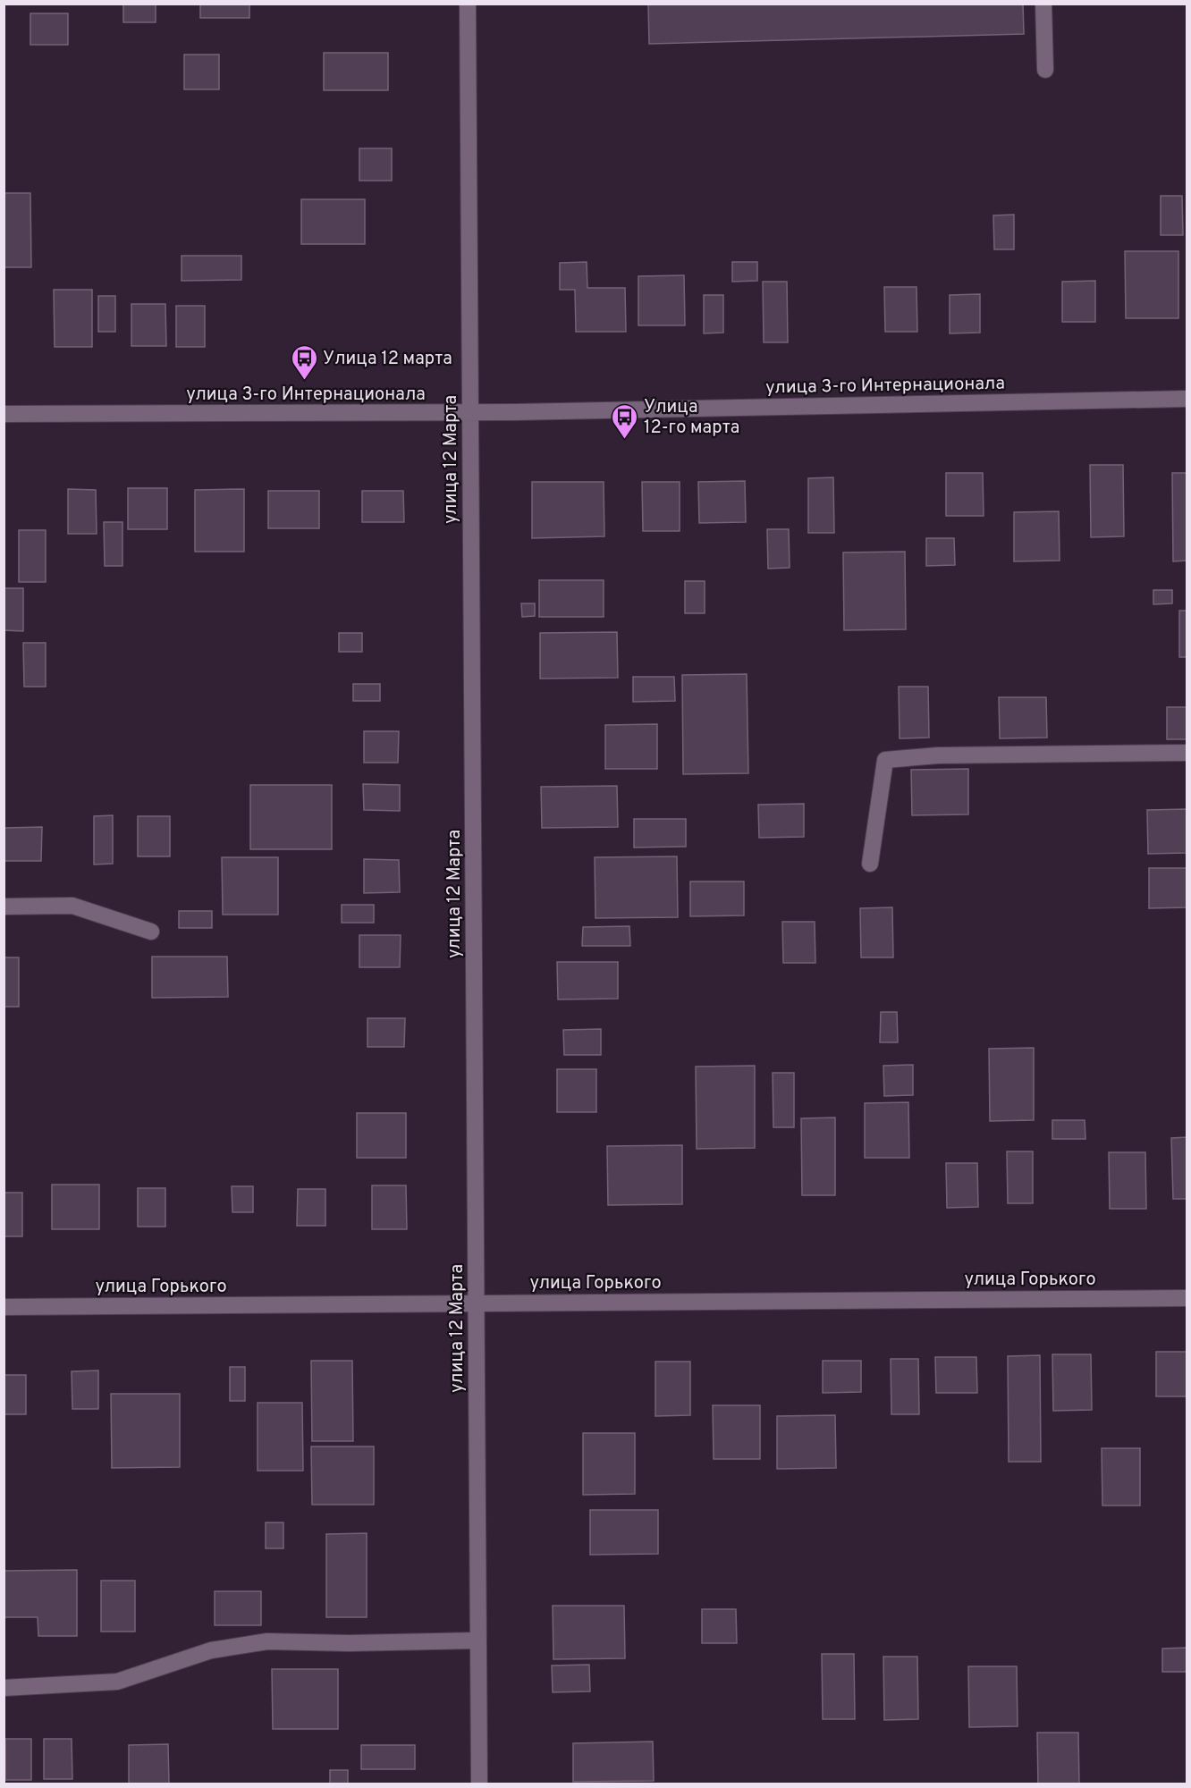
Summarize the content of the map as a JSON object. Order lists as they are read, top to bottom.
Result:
{
  "streets": {
    "street": ["улица 3-го Интернационала", "улица 12 Марта", "улица Горького"]
  },
  "crossings": [
    ["улица 3-го Интернационала", "улица 12 Марта"],
    ["улица 12 Марта", "улица Горького"]
  ],
  "places": {
    "bus stop": ["Улица 12 марта", "Улица 12-го марта"]
  }
}
